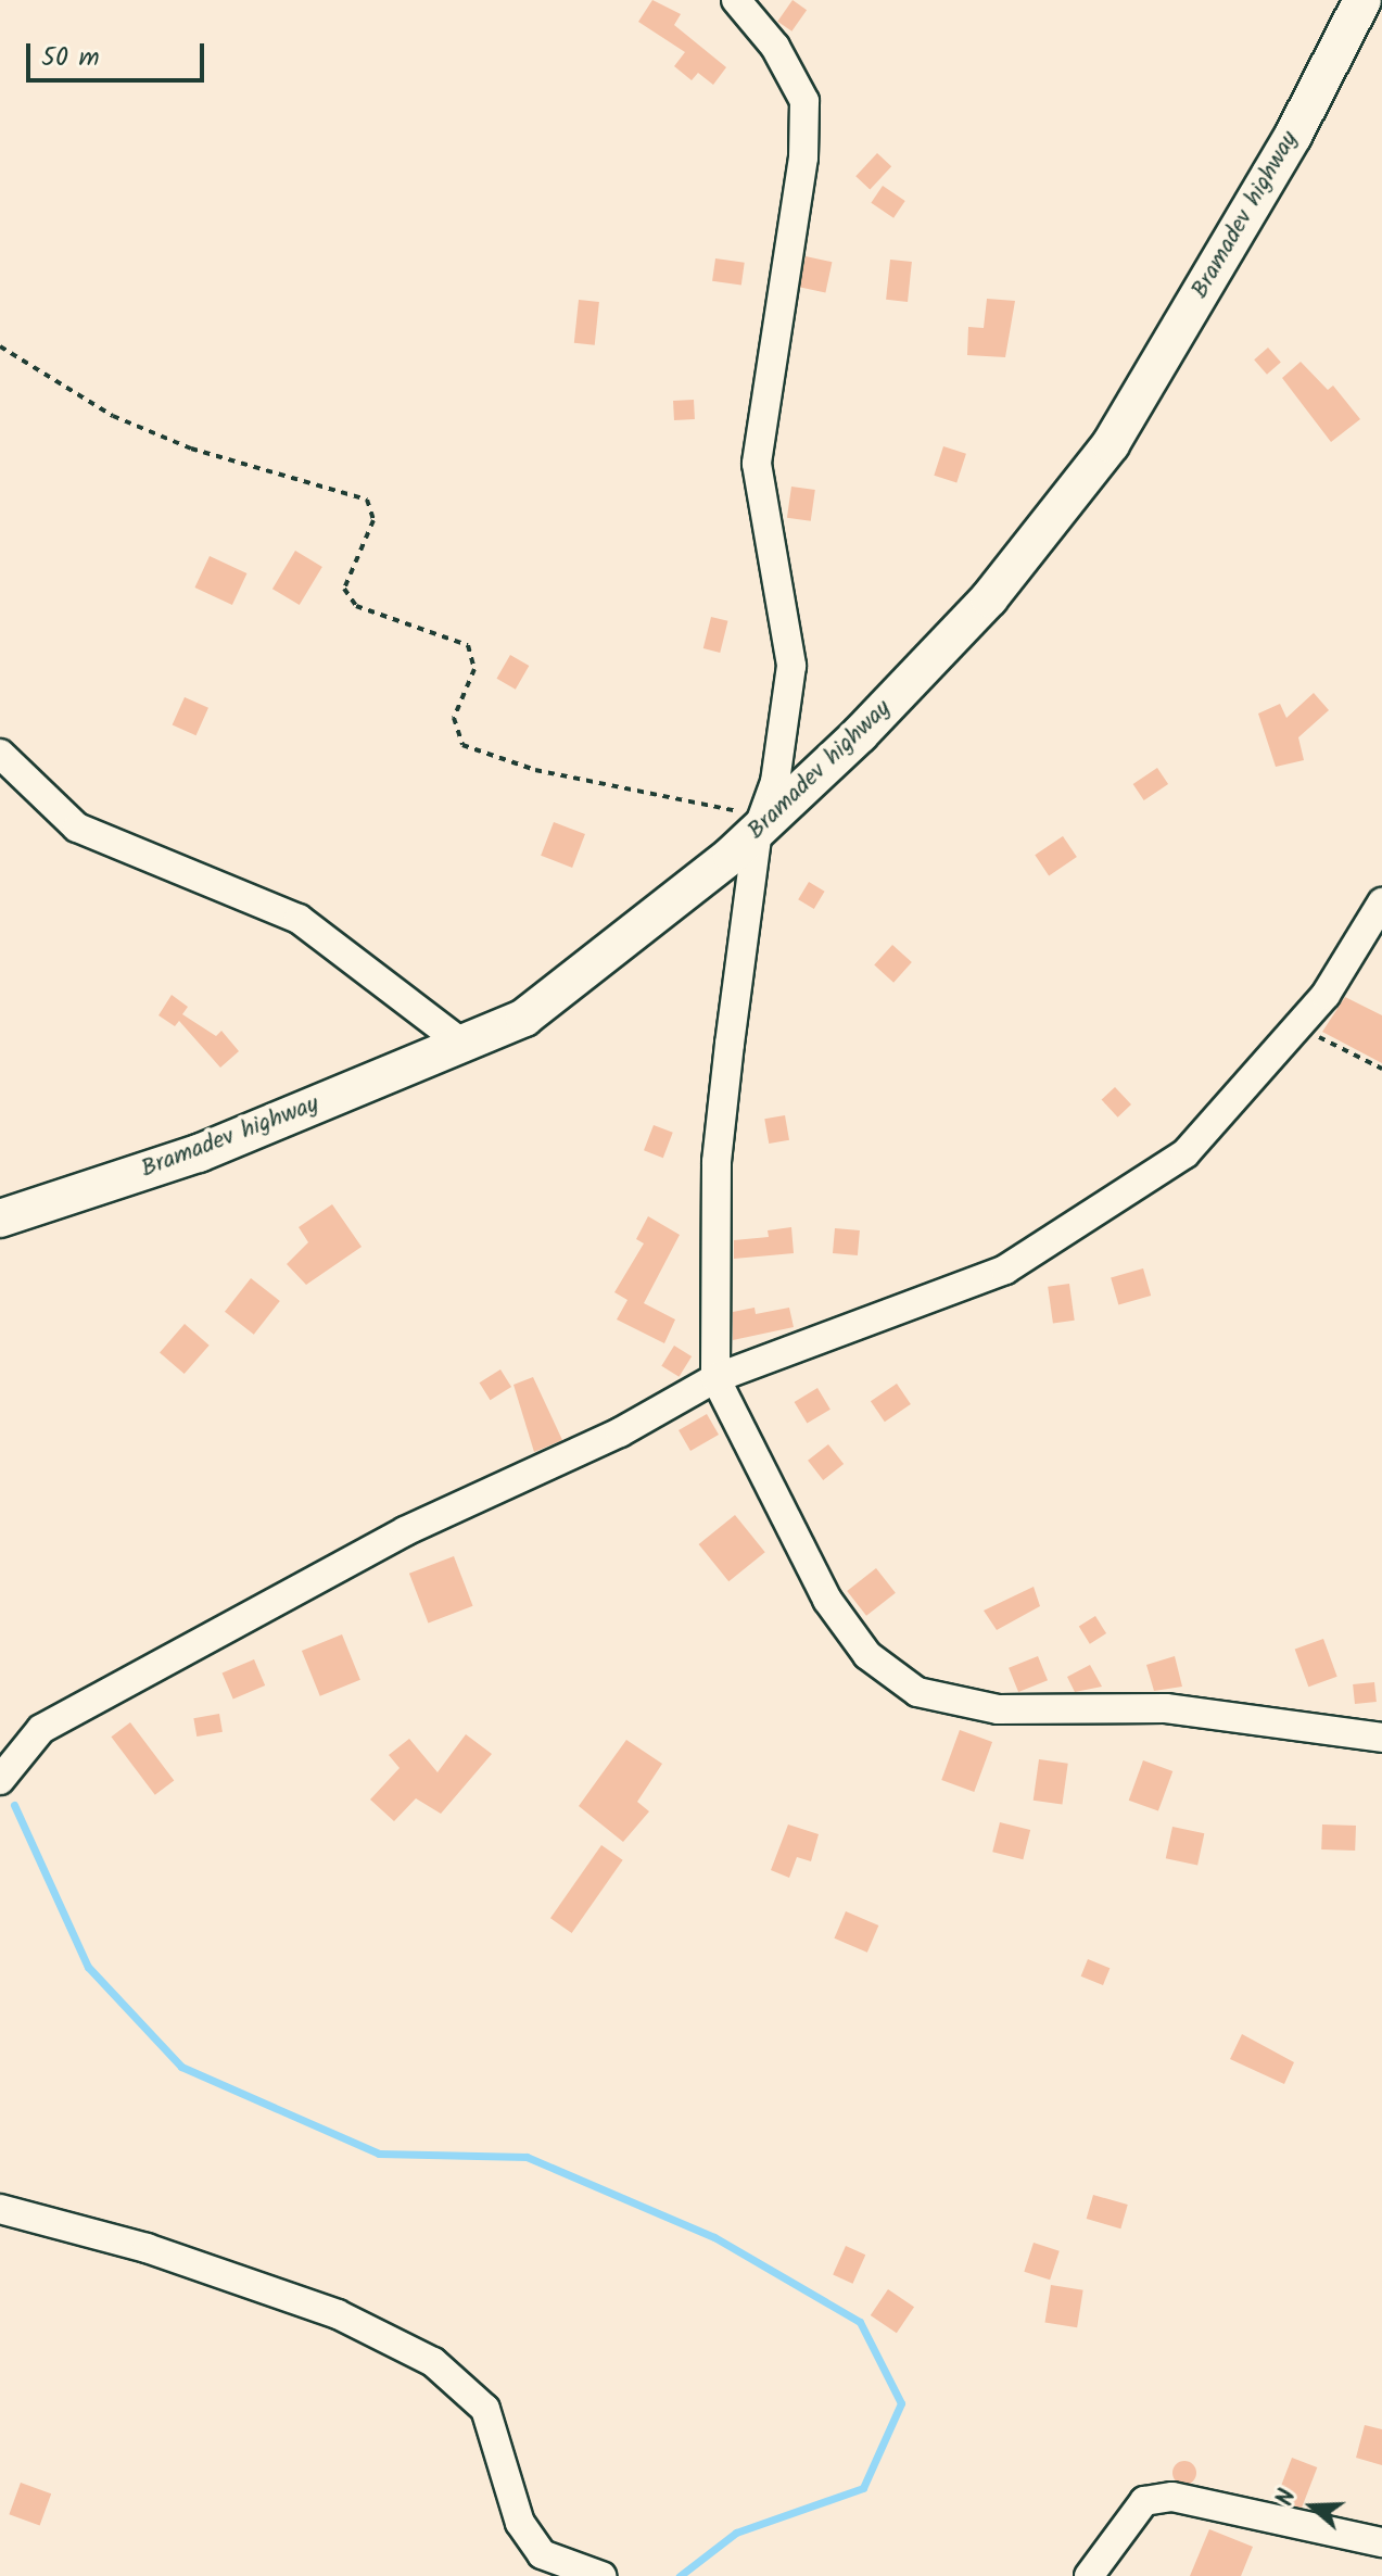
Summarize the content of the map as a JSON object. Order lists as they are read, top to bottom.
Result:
{
  "streets": {
    "street": ["Bramadev highway"]
  },
  "scale_bar": "50 m",
  "north": "left"
}
